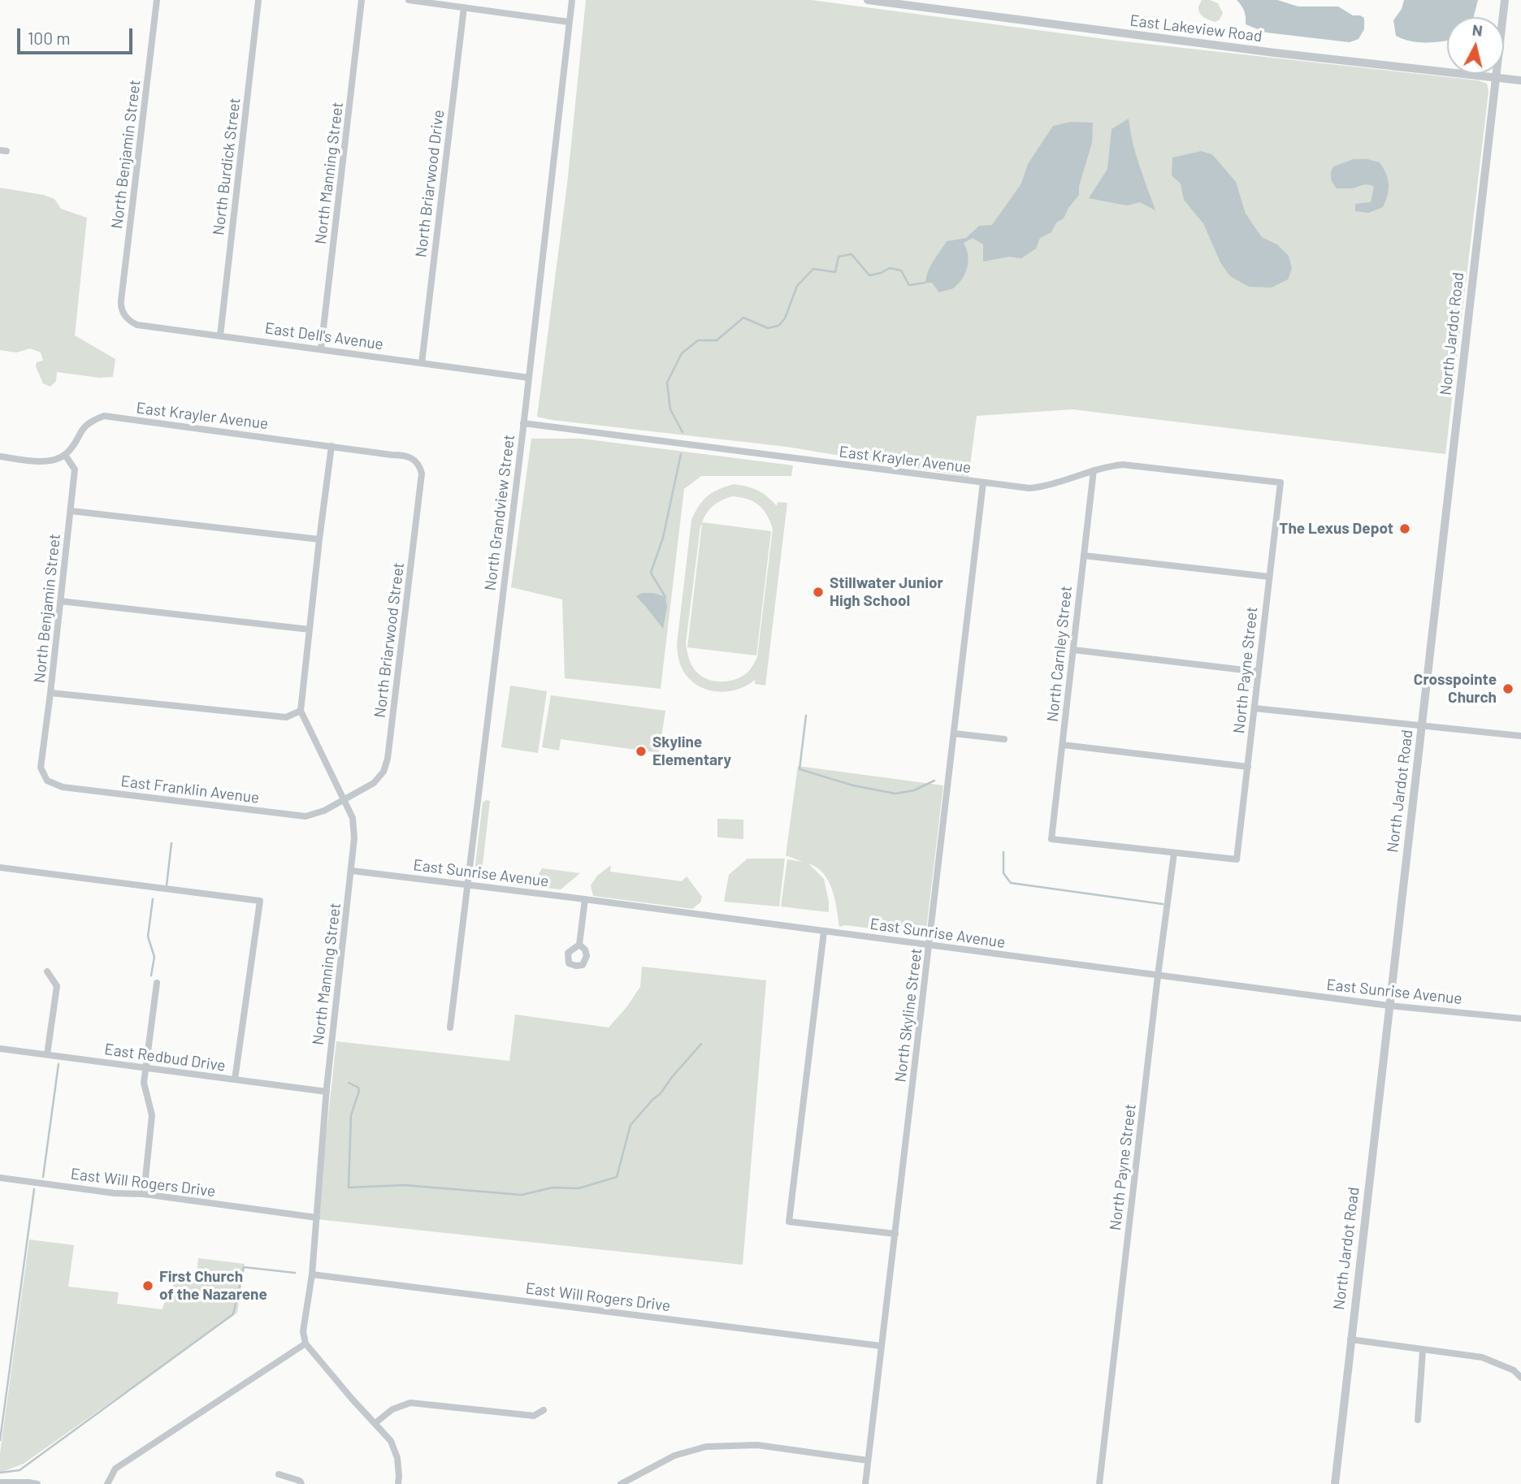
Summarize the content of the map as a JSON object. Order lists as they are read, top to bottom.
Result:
{
  "streets": {
    "street": [
      "East Lakeview Road",
      "North Benjamin Street",
      "North Burdick Street",
      "North Manning Street",
      "North Briarwood Drive",
      "North Jardot Road",
      "East Dell's Avenue",
      "East Krayler Avenue",
      "North Grandview Street",
      "North Briarwood Street",
      "North Carnley Street",
      "North Payne Street",
      "East Franklin Avenue",
      "East Sunrise Avenue",
      "North Skyline Street",
      "East Redbud Drive",
      "East Will Rogers Drive"
    ]
  },
  "crossings": [
    ["East Lakeview Road", "North Jardot Road"],
    ["North Benjamin Street", "East Dell's Avenue"],
    ["North Benjamin Street", "East Krayler Avenue"],
    ["North Benjamin Street", "East Franklin Avenue"],
    ["North Burdick Street", "East Dell's Avenue"],
    ["North Manning Street", "East Dell's Avenue"],
    ["North Manning Street", "North Briarwood Street"],
    ["North Manning Street", "East Franklin Avenue"],
    ["North Manning Street", "East Sunrise Avenue"],
    ["North Manning Street", "East Redbud Drive"],
    ["North Manning Street", "East Will Rogers Drive"],
    ["North Briarwood Drive", "East Dell's Avenue"],
    ["North Jardot Road", "East Sunrise Avenue"],
    ["East Dell's Avenue", "North Grandview Street"],
    ["East Krayler Avenue", "North Grandview Street"],
    ["East Krayler Avenue", "North Briarwood Street"],
    ["East Krayler Avenue", "North Carnley Street"],
    ["East Krayler Avenue", "North Payne Street"],
    ["East Krayler Avenue", "North Skyline Street"],
    ["North Grandview Street", "East Sunrise Avenue"],
    ["North Briarwood Street", "East Franklin Avenue"],
    ["North Carnley Street", "North Payne Street"],
    ["North Payne Street", "East Sunrise Avenue"],
    ["East Sunrise Avenue", "North Skyline Street"],
    ["North Skyline Street", "East Will Rogers Drive"]
  ],
  "places": [
    "The Lexus Depot",
    "Stillwater Junior High School",
    "Crosspointe Church",
    "Skyline Elementary",
    "First Church of the Nazarene"
  ],
  "scale_bar": "100 m",
  "north": "top"
}
